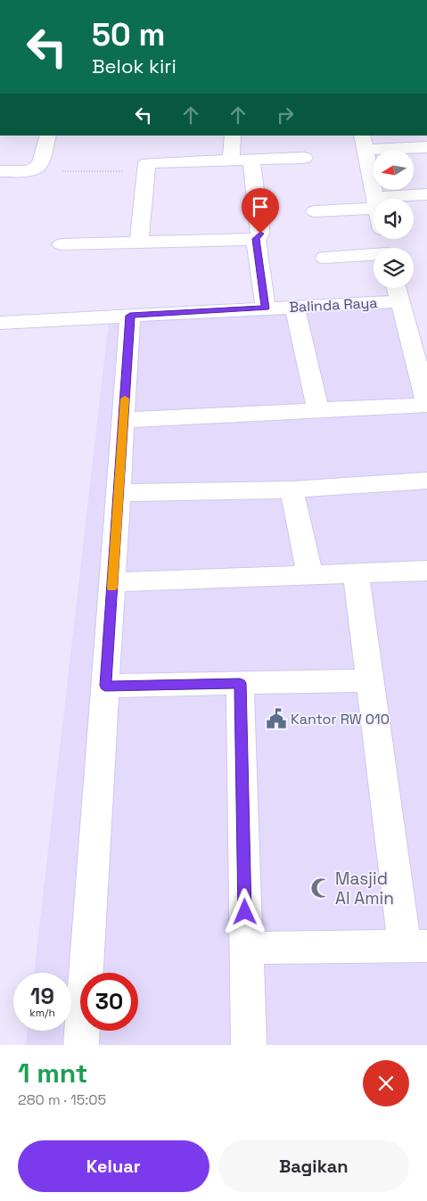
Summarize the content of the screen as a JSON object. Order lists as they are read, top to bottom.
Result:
{
  "streets": {
    "street": ["Balinda Raya"]
  },
  "places": {
    "public building": ["Kantor RW 010"],
    "mosque": ["Masjid Al Amin"]
  },
  "north": "left",
  "page": {
    "turn": ["50 m", "Belok kiri"],
    "speed": "19 km/h",
    "limit": "30",
    "heading": ["1 mnt", "280 m · 15:05"],
    "buttons": ["Keluar", "Bagikan"]
  }
}
